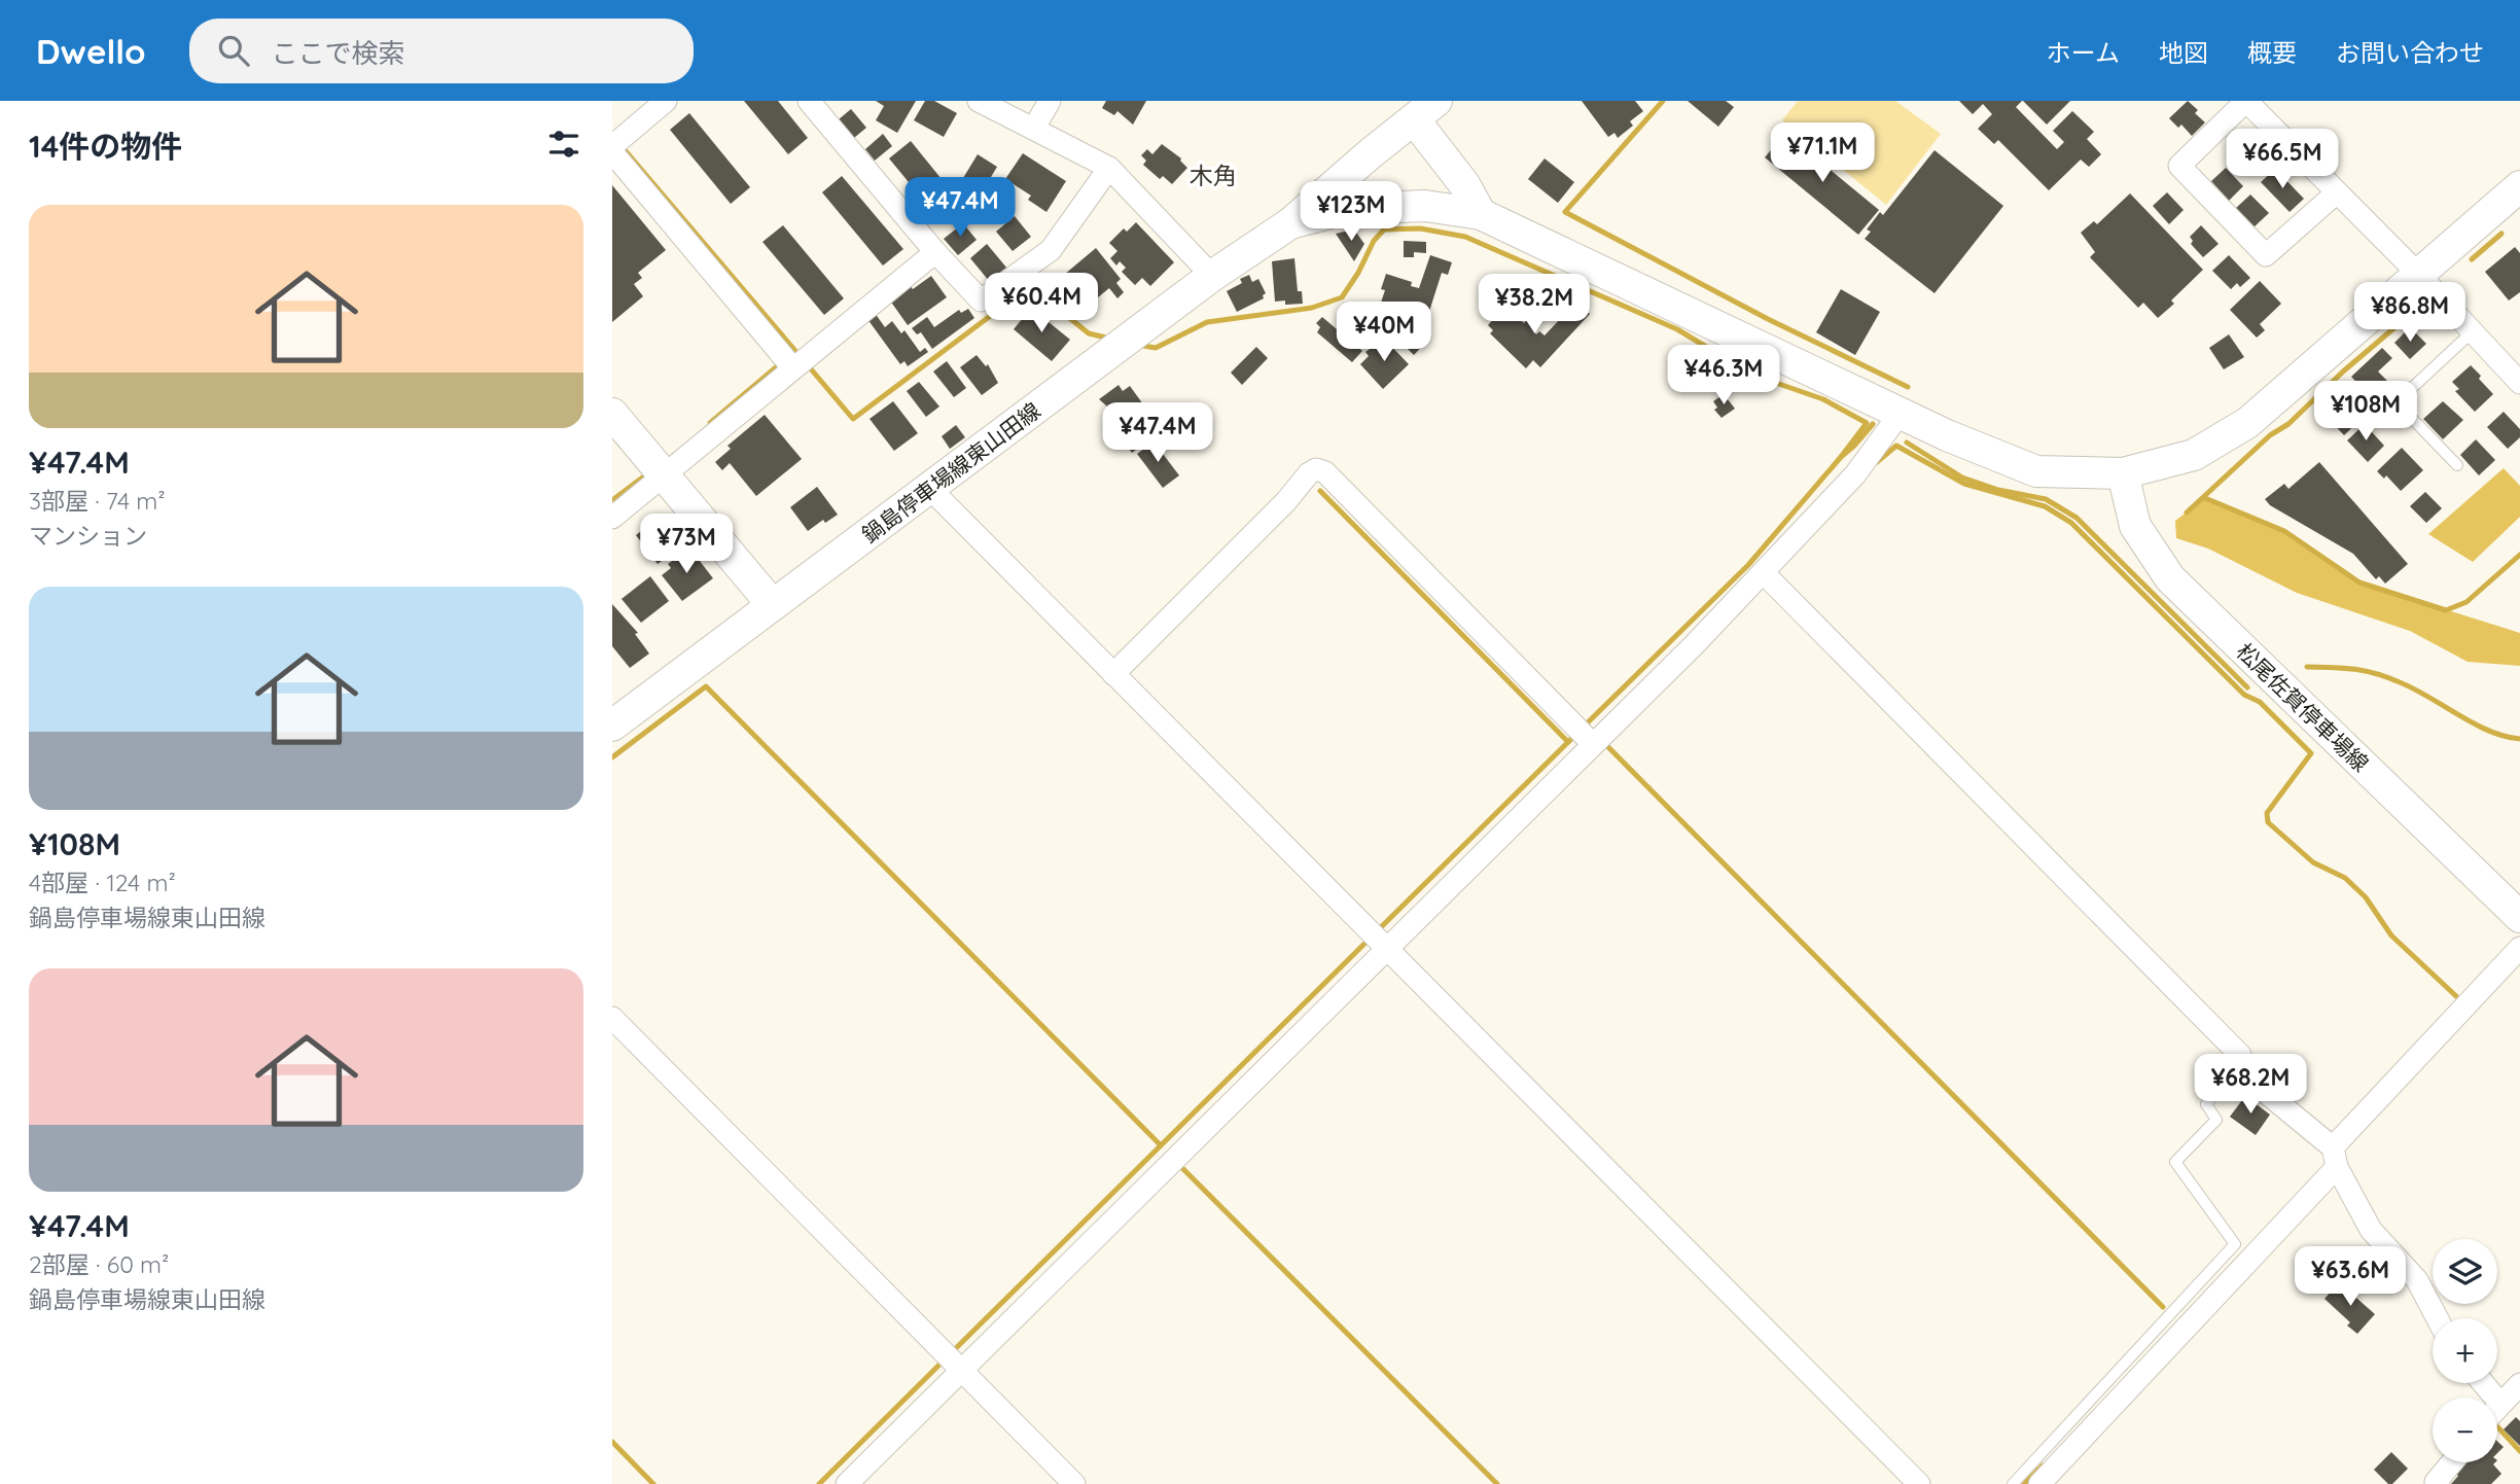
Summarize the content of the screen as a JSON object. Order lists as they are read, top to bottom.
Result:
{
  "streets": {
    "main road": ["鍋島停車場線東山田線", "松尾佐賀停車場線"]
  },
  "crossings": [
    ["鍋島停車場線東山田線", "松尾佐賀停車場線"]
  ],
  "districts": ["木角"],
  "page": {
    "header": "Dwello",
    "search": "ここで検索",
    "nav": [
      "ホーム",
      "地図",
      "概要",
      "お問い合わせ"
    ],
    "heading": "14件の物件",
    "price": [
      "¥71.1M",
      "¥66.5M",
      "¥47.4M",
      "¥123M",
      "¥60.4M",
      "¥38.2M",
      "¥86.8M",
      "¥40M",
      "¥46.3M",
      "¥108M",
      "¥47.4M",
      "¥73M",
      "¥68.2M",
      "¥63.6M"
    ],
    "list": [
      {
        "name": "¥47.4M",
        "note": "3部屋 · 74 m² · マンション"
      },
      {
        "name": "¥108M",
        "note": "4部屋 · 124 m² · 鍋島停車場線東山田線"
      },
      {
        "name": "¥47.4M",
        "note": "2部屋 · 60 m² · 鍋島停車場線東山田線"
      }
    ],
    "map_buttons": ["+", "−"]
  }
}
